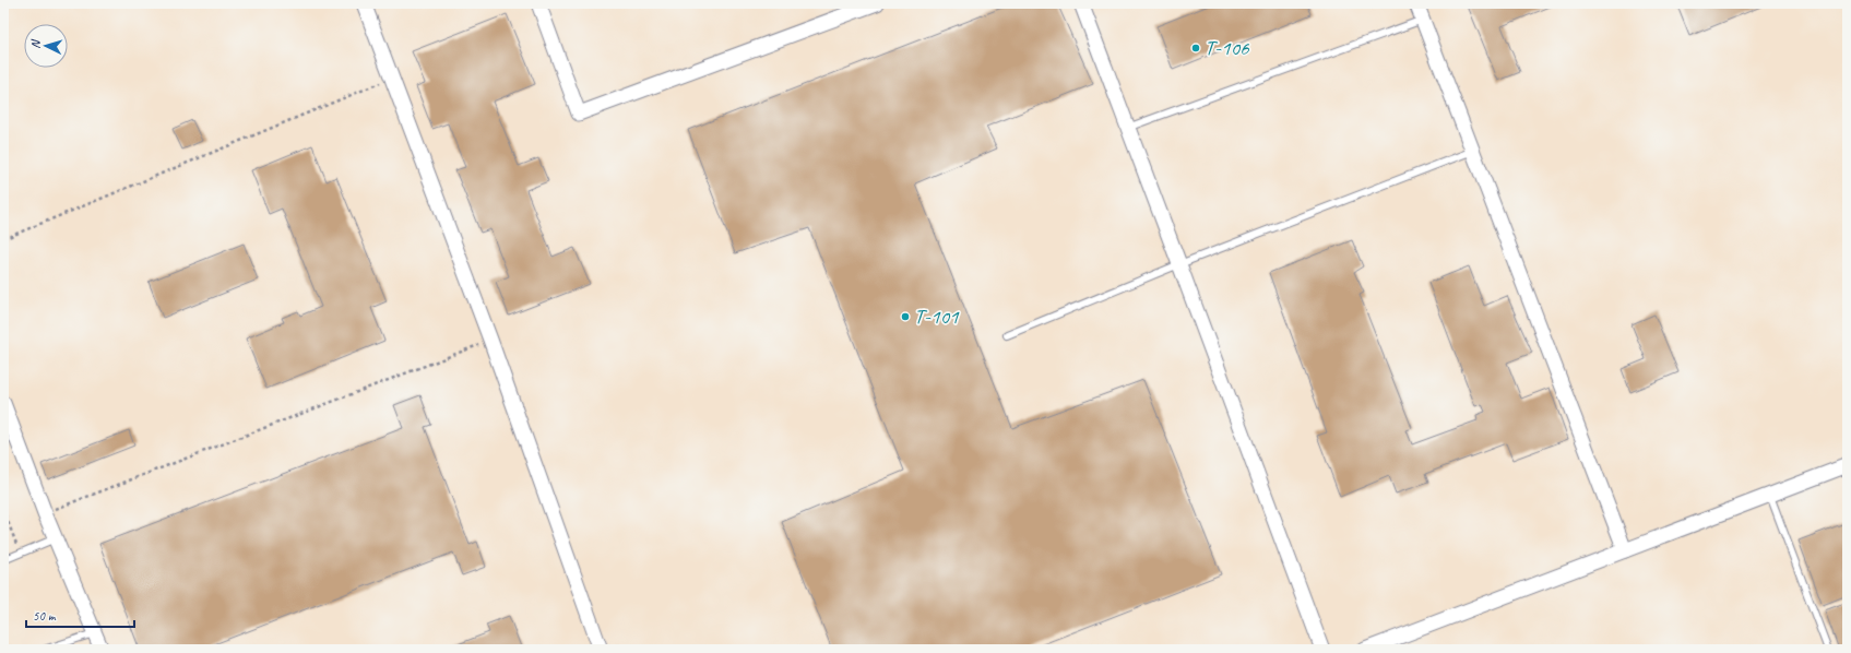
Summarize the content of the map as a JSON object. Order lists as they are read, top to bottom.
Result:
{
  "places": ["Т-106", "Т-101"],
  "scale_bar": "50 m",
  "north": "left"
}
